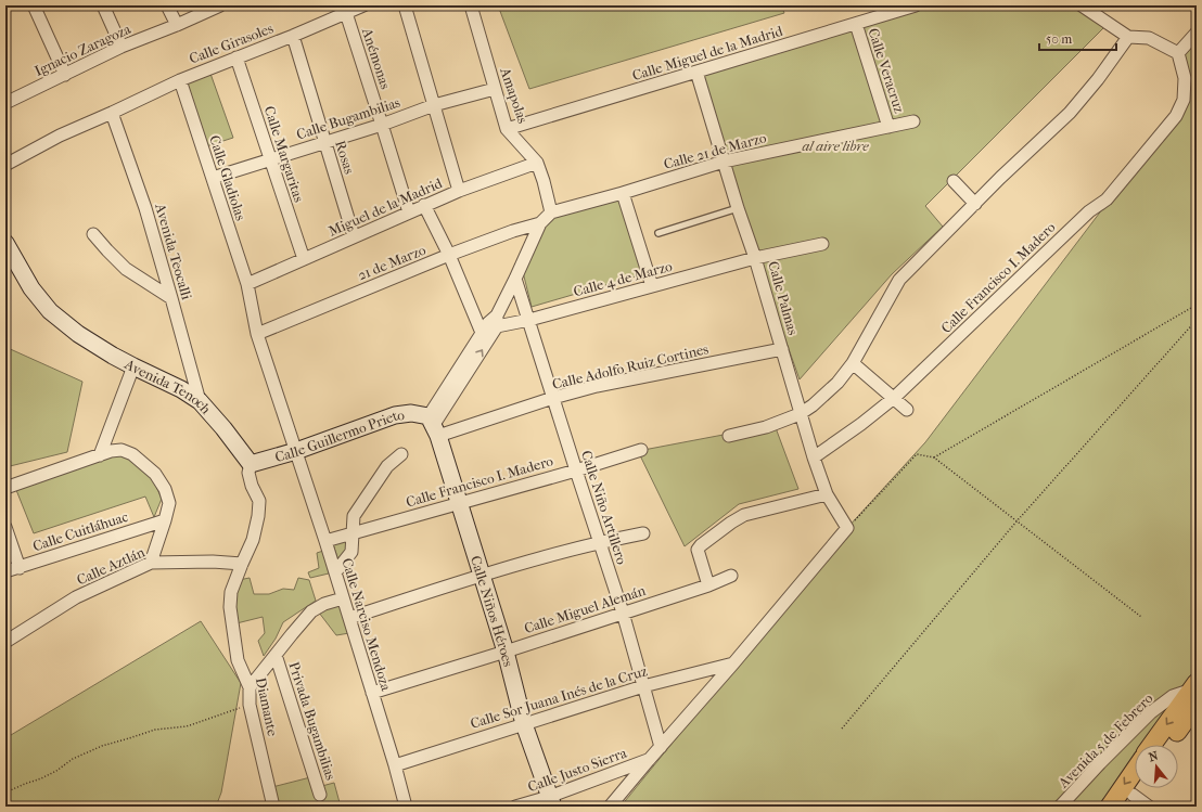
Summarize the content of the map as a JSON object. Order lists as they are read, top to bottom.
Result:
{
  "streets": {
    "street": [
      "Calle Girasoles",
      "Ignacio Zaragoza",
      "Calle Miguel de la Madrid",
      "Anémonas",
      "Calle Veracruz",
      "Amapolas",
      "Calle Bugambilias",
      "Calle 21 de Marzo",
      "Calle Margaritas",
      "Rosas",
      "Calle Gladiolas",
      "Miguel de la Madrid",
      "Avenida Teocalli",
      "21 de Marzo",
      "Calle Francisco I. Madero",
      "Calle 4 de Marzo",
      "Calle Palmas",
      "Calle Adolfo Ruiz Cortines",
      "Avenida Tenoch",
      "Calle Guillermo Prieto",
      "Calle Niño Artillero",
      "Calle Cuitláhuac",
      "Calle Aztlán",
      "Calle Miguel Alemán",
      "Calle Niños Héroes",
      "Calle Narciso Mendoza",
      "Calle Sor Juana Inés de la Cruz",
      "Diamante",
      "Privada Bugambilias",
      "Avenida 5 de Febrero",
      "Calle Justo Sierra"
    ]
  },
  "crossings": [
    ["Calle Girasoles", "Anémonas"],
    ["Calle Girasoles", "Calle Margaritas"],
    ["Calle Girasoles", "Rosas"],
    ["Calle Girasoles", "Calle Gladiolas"],
    ["Calle Girasoles", "Avenida Teocalli"],
    ["Calle Miguel de la Madrid", "Calle Veracruz"],
    ["Calle Miguel de la Madrid", "Amapolas"],
    ["Calle Miguel de la Madrid", "Calle Palmas"],
    ["Anémonas", "Calle Bugambilias"],
    ["Anémonas", "Miguel de la Madrid"],
    ["Calle Veracruz", "Calle 21 de Marzo"],
    ["Amapolas", "Calle Bugambilias"],
    ["Amapolas", "Calle 21 de Marzo"],
    ["Amapolas", "Miguel de la Madrid"],
    ["Calle Bugambilias", "Calle Margaritas"],
    ["Calle Bugambilias", "Rosas"],
    ["Calle Bugambilias", "Calle Gladiolas"],
    ["Calle 21 de Marzo", "Calle Palmas"],
    ["Calle Margaritas", "Miguel de la Madrid"],
    ["Rosas", "Miguel de la Madrid"],
    ["Calle Gladiolas", "Miguel de la Madrid"],
    ["Avenida Teocalli", "Avenida Tenoch"],
    ["21 de Marzo", "Calle Narciso Mendoza"],
    ["Calle Francisco I. Madero", "Calle Palmas"],
    ["Calle Francisco I. Madero", "Calle Niño Artillero"],
    ["Calle Francisco I. Madero", "Calle Niños Héroes"],
    ["Calle Francisco I. Madero", "Calle Narciso Mendoza"],
    ["Calle 4 de Marzo", "Calle Palmas"],
    ["Calle 4 de Marzo", "Calle Niño Artillero"],
    ["Calle Palmas", "Calle Adolfo Ruiz Cortines"],
    ["Calle Adolfo Ruiz Cortines", "Calle Guillermo Prieto"],
    ["Calle Adolfo Ruiz Cortines", "Calle Niño Artillero"],
    ["Calle Adolfo Ruiz Cortines", "Calle Niños Héroes"],
    ["Avenida Tenoch", "Calle Guillermo Prieto"],
    ["Calle Guillermo Prieto", "Calle Niños Héroes"],
    ["Calle Guillermo Prieto", "Calle Narciso Mendoza"],
    ["Calle Niño Artillero", "Calle Miguel Alemán"],
    ["Calle Niño Artillero", "Calle Sor Juana Inés de la Cruz"],
    ["Calle Aztlán", "Diamante"],
    ["Calle Miguel Alemán", "Calle Niños Héroes"],
    ["Calle Miguel Alemán", "Calle Narciso Mendoza"],
    ["Calle Niños Héroes", "Calle Sor Juana Inés de la Cruz"],
    ["Calle Niños Héroes", "Calle Justo Sierra"],
    ["Calle Narciso Mendoza", "Calle Sor Juana Inés de la Cruz"]
  ],
  "parks": ["al aire libre"],
  "scale_bar": "50 m",
  "north": "top"
}
